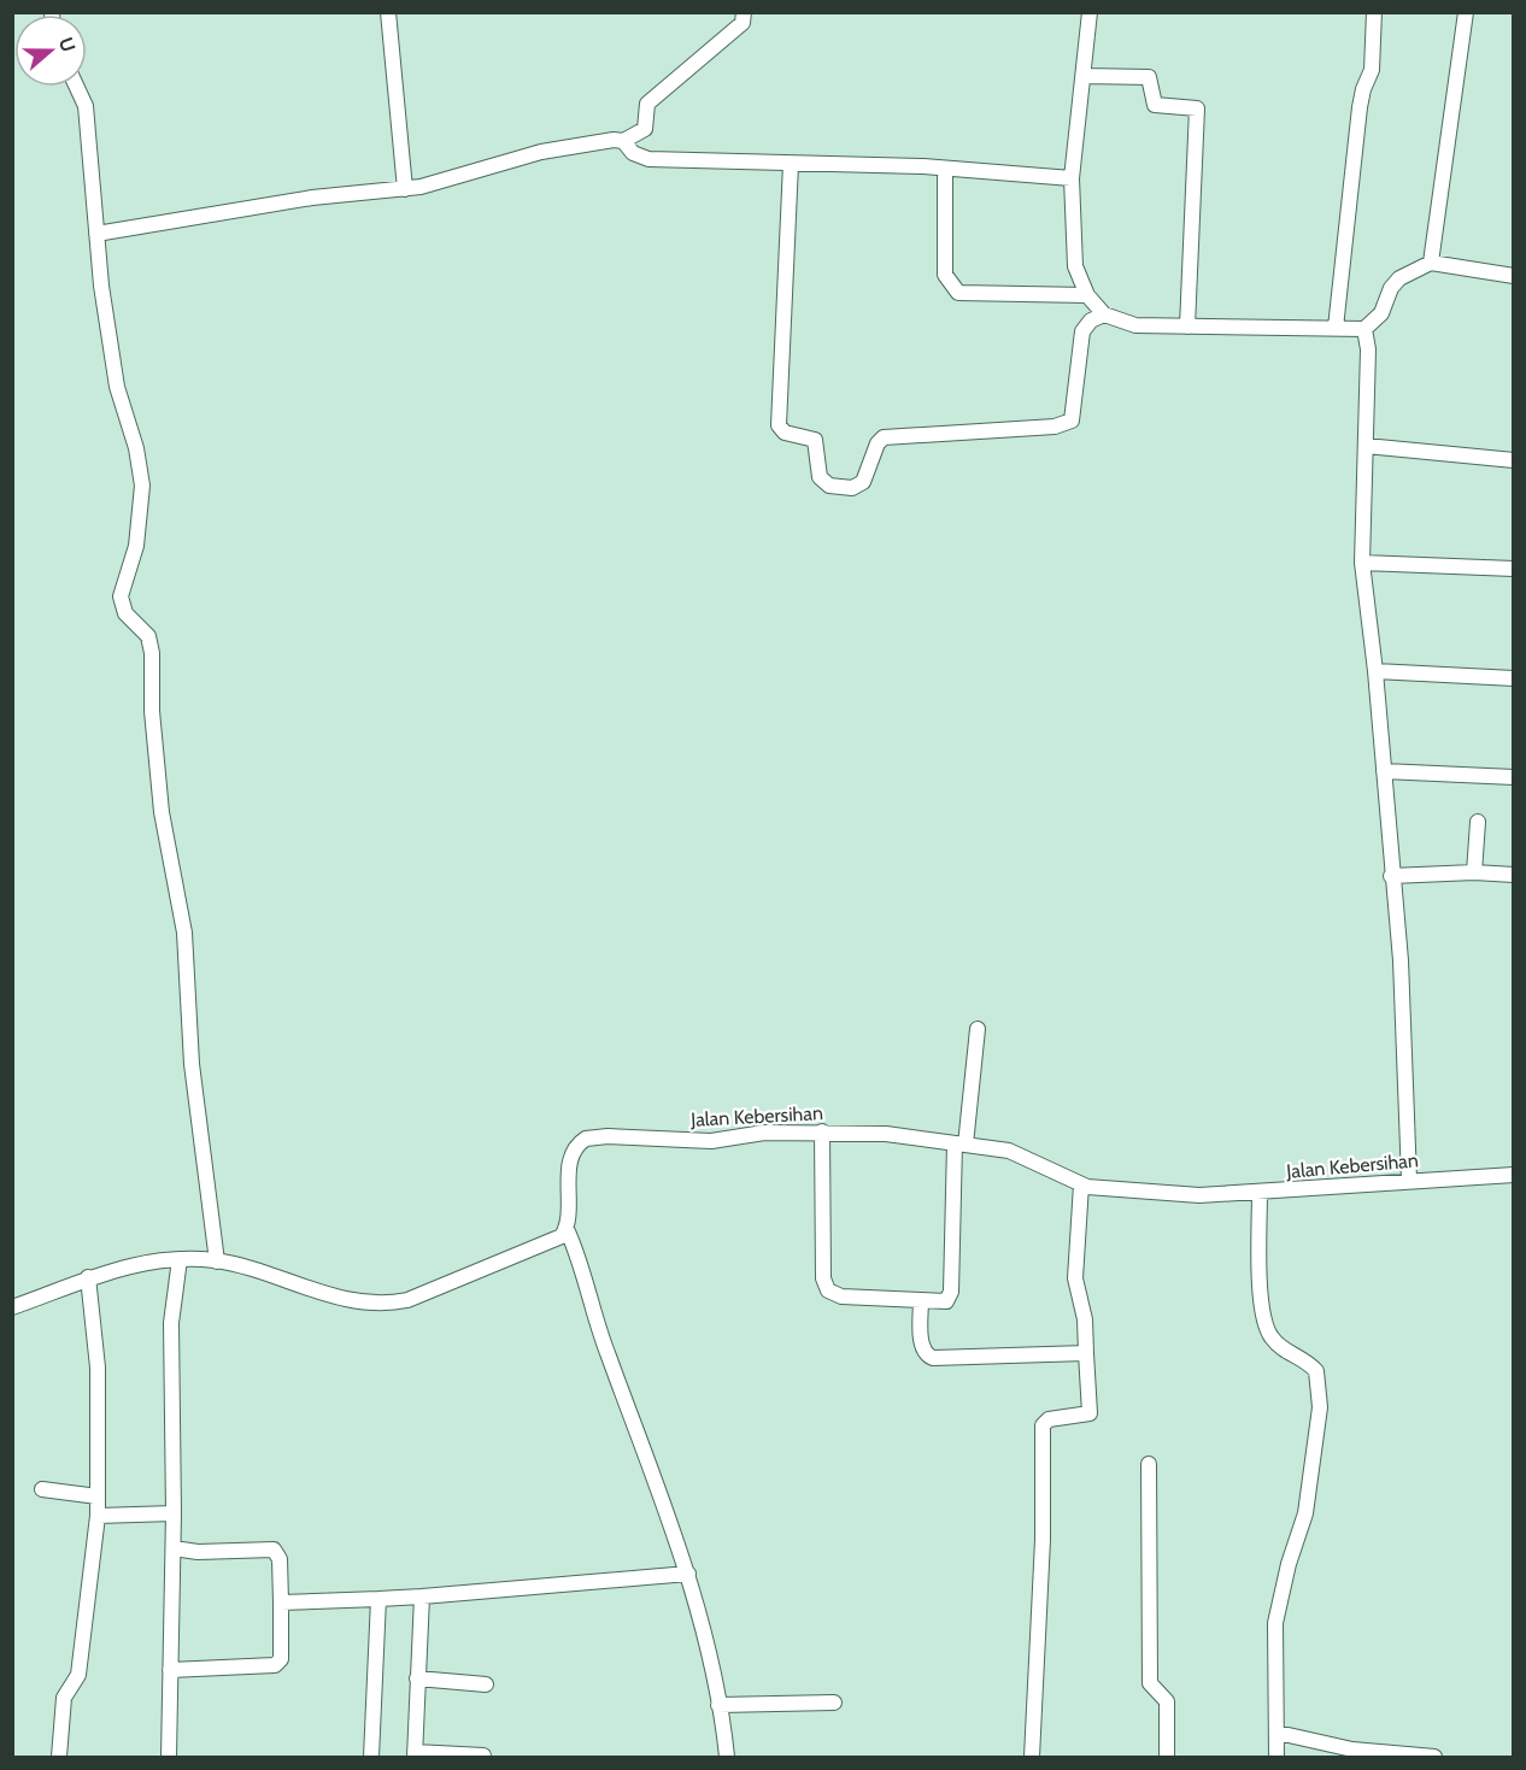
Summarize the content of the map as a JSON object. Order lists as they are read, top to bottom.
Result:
{
  "streets": {
    "street": ["Jalan Kebersihan"]
  },
  "north": "right"
}
